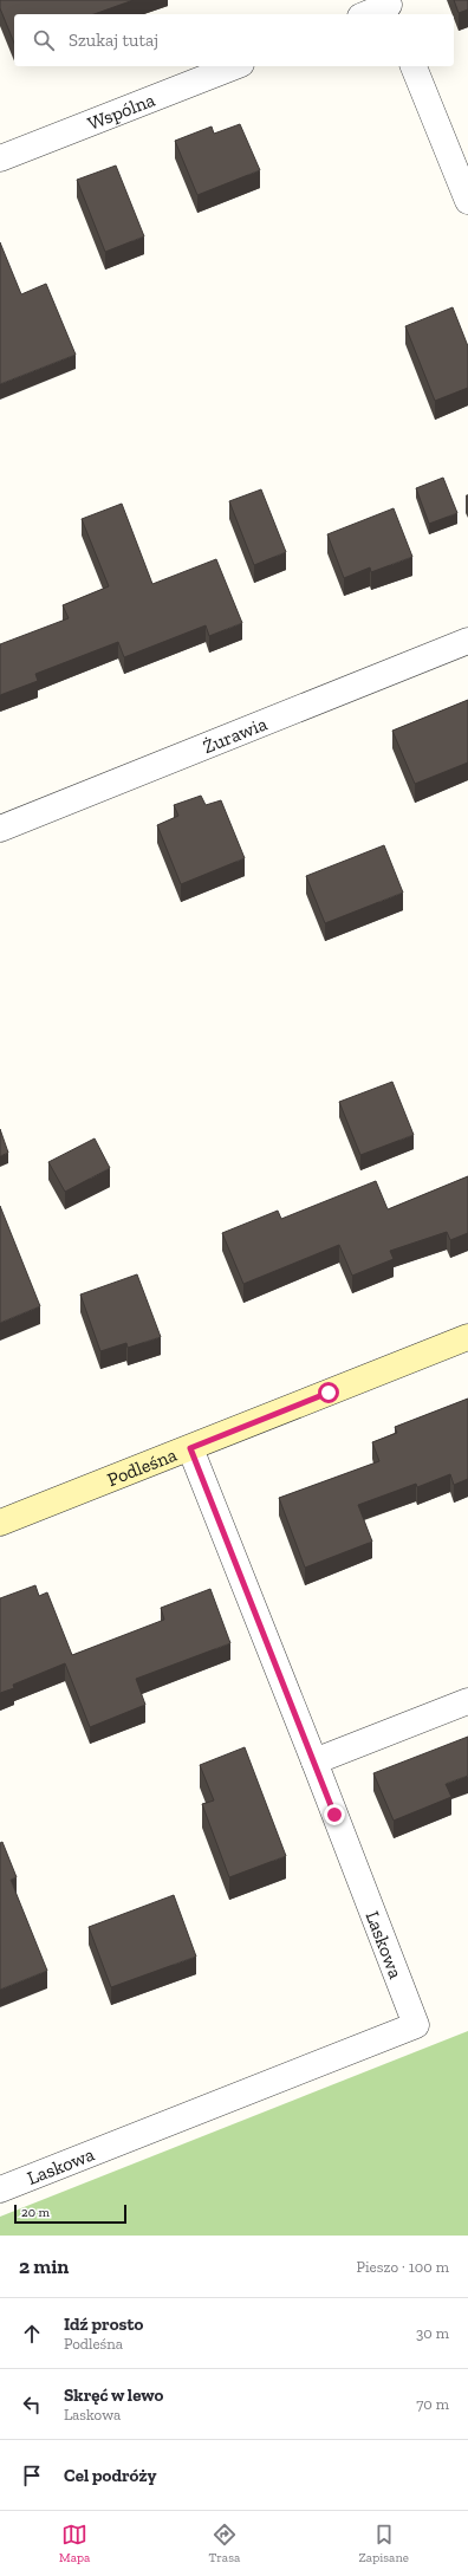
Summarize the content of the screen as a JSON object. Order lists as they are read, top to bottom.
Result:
{
  "streets": {
    "street": [
      "Wspólna",
      "Żurawia",
      "Podleśna",
      "Laskowa"
    ]
  },
  "crossings": [
    ["Podleśna", "Laskowa"]
  ],
  "scale_bar": "20 m",
  "page": {
    "search": "Szukaj tutaj",
    "scale": "20 m",
    "heading": ["2 min", "Pieszo · 100 m"],
    "list": [
      ["Idź prosto", "Podleśna", "30 m"],
      ["Skręć w lewo", "Laskowa", "70 m"],
      "Cel podróży"
    ],
    "nav": ["Mapa", "Trasa", "Zapisane"]
  }
}
